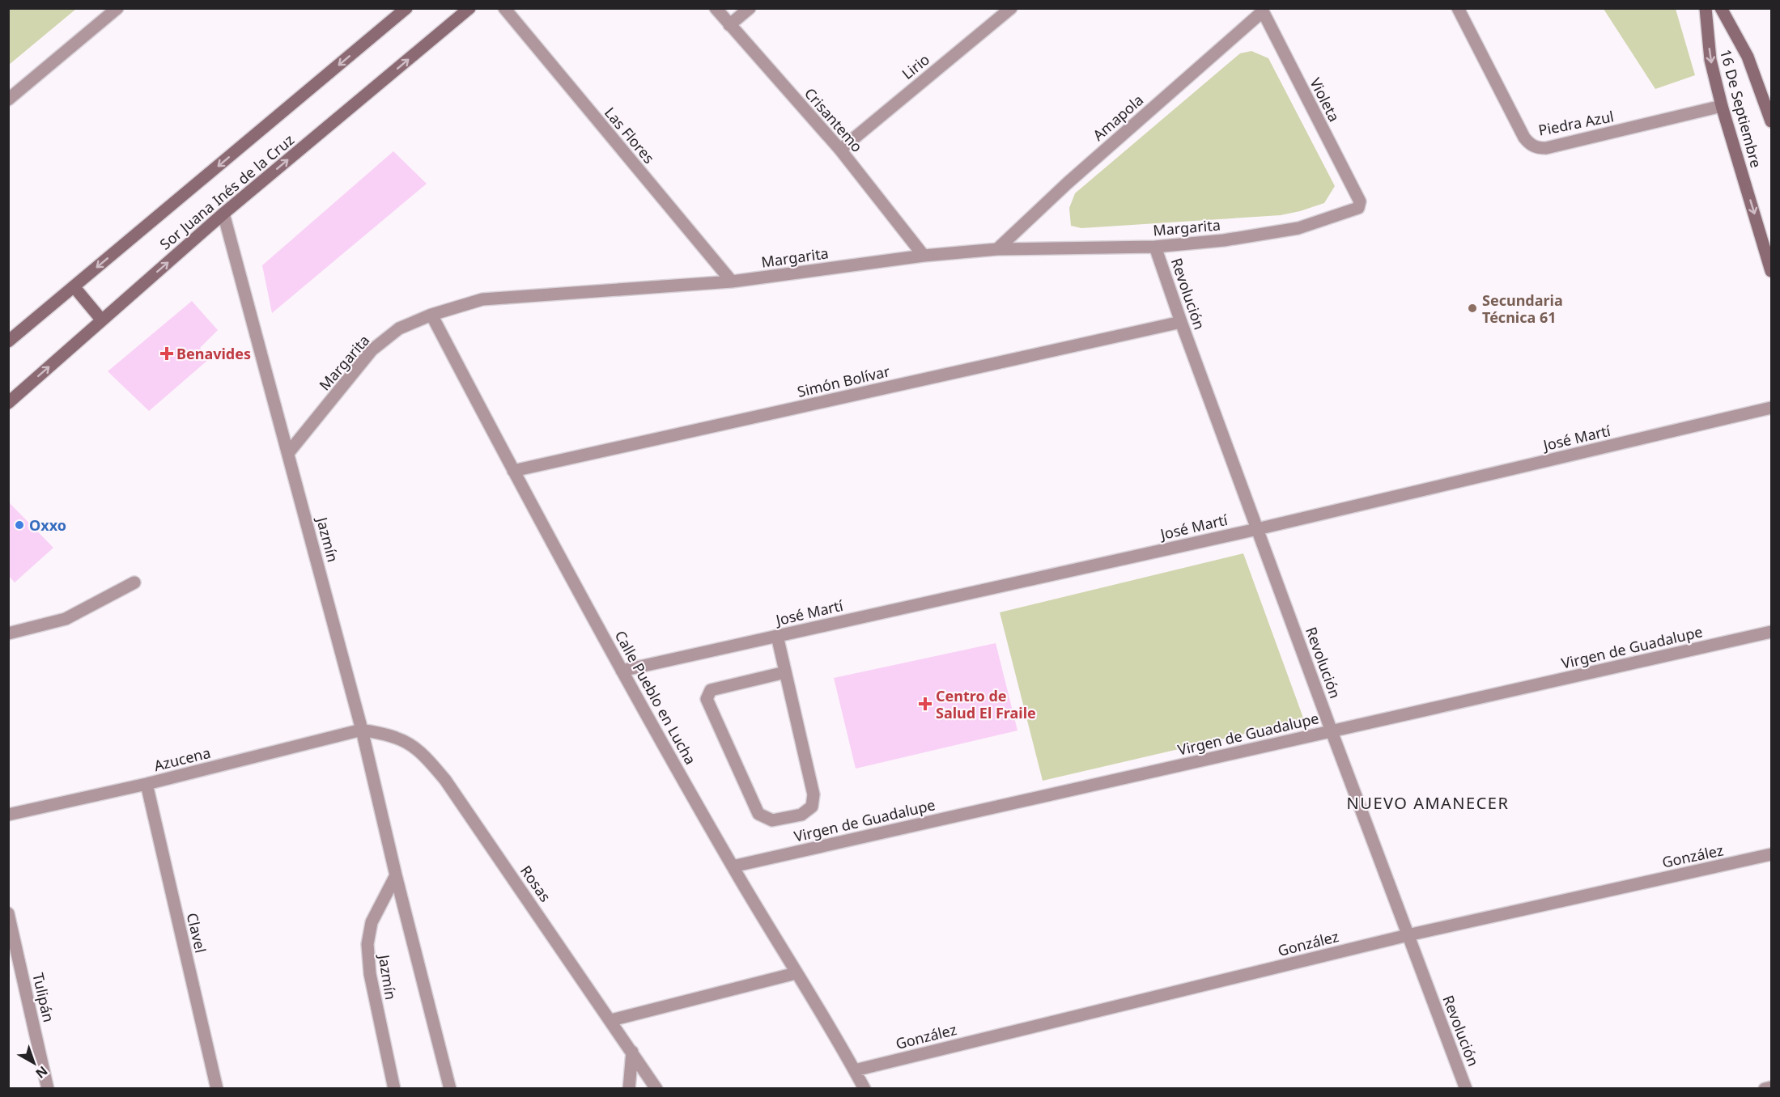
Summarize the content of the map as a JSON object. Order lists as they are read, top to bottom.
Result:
{
  "streets": {
    "main road": ["16 De Septiembre", "Sor Juana Inés de la Cruz"],
    "street": [
      "Lirio",
      "Violeta",
      "Amapola",
      "Crisantemo",
      "Piedra Azul",
      "Las Flores",
      "Margarita",
      "Revolución",
      "Simón Bolívar",
      "José Martí",
      "Jazmín",
      "Virgen de Guadalupe",
      "Calle Pueblo en Lucha",
      "Azucena",
      "González",
      "Rosas",
      "Clavel",
      "Tulipán"
    ]
  },
  "crossings": [
    ["Lirio", "Crisantemo"],
    ["Violeta", "Amapola"],
    ["Violeta", "Margarita"],
    ["16 De Septiembre", "Piedra Azul"],
    ["Amapola", "Margarita"],
    ["Crisantemo", "Margarita"],
    ["Las Flores", "Margarita"],
    ["Sor Juana Inés de la Cruz", "Jazmín"],
    ["Margarita", "Revolución"],
    ["Margarita", "Jazmín"],
    ["Margarita", "Calle Pueblo en Lucha"],
    ["Revolución", "Simón Bolívar"],
    ["Revolución", "José Martí"],
    ["Revolución", "Virgen de Guadalupe"],
    ["Revolución", "González"],
    ["Simón Bolívar", "Calle Pueblo en Lucha"],
    ["José Martí", "Calle Pueblo en Lucha"],
    ["Jazmín", "Azucena"],
    ["Jazmín", "Rosas"],
    ["Virgen de Guadalupe", "Calle Pueblo en Lucha"],
    ["Calle Pueblo en Lucha", "González"],
    ["Azucena", "Rosas"],
    ["Azucena", "Clavel"]
  ],
  "districts": ["NUEVO AMANECER"],
  "places": {
    "other": ["Secundaria Técnica 61", "Oxxo"],
    "health": ["Benavides", "Centro de Salud El Fraile"]
  },
  "north": "bottom right"
}
